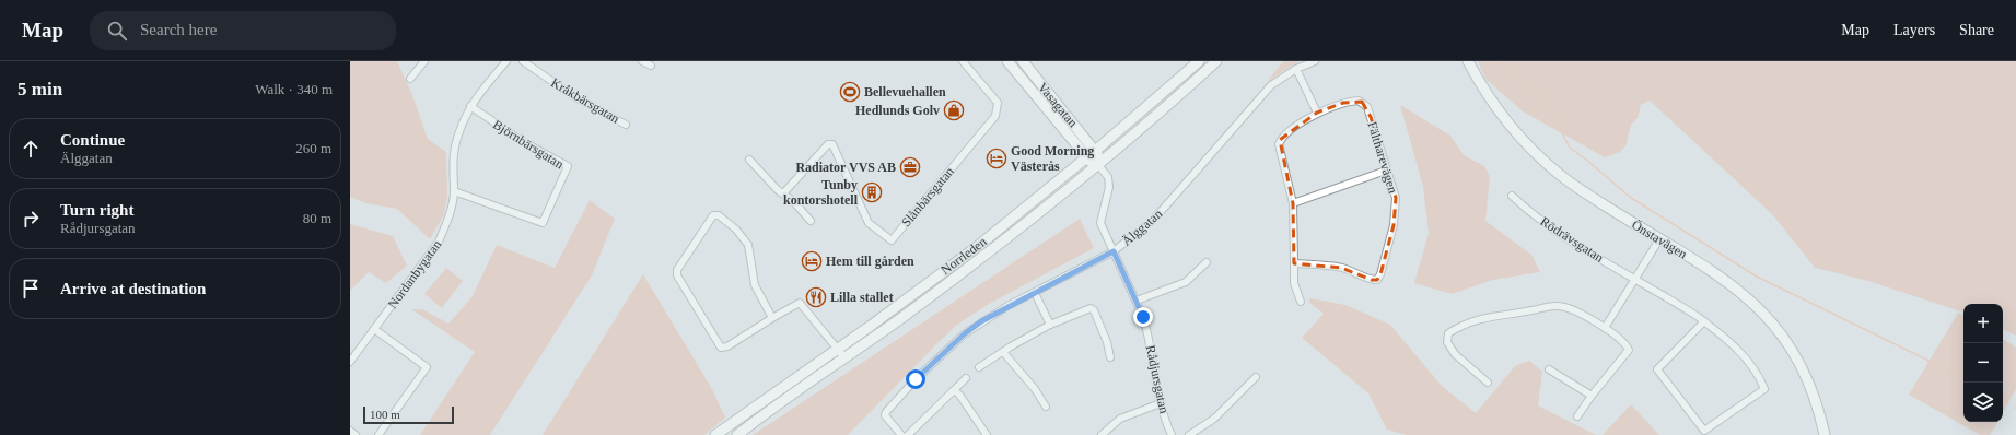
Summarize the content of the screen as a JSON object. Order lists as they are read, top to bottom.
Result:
{
  "streets": {
    "main road": ["Vasagatan", "Önstavägen", "Norrleden"],
    "street": [
      "Kråkbärsgatan",
      "Björnbärsgatan",
      "Fältharevägen",
      "Slånbärsgatan",
      "Älggatan",
      "Rödrävsgatan",
      "Nordanbygatan",
      "Rådjursgatan"
    ]
  },
  "crossings": [
    ["Vasagatan", "Norrleden"],
    ["Vasagatan", "Rådjursgatan"],
    ["Björnbärsgatan", "Nordanbygatan"],
    ["Älggatan", "Rådjursgatan"],
    ["Norrleden", "Rådjursgatan"]
  ],
  "places": {
    "sports": ["Bellevuehallen"],
    "shop": ["Hedlunds Golv"],
    "hotel": ["Good Morning Västerås", "Hem till gården"],
    "office": ["Radiator VVS AB"],
    "building": ["Tunby kontorshotell"],
    "restaurant": ["Lilla stallet"]
  },
  "scale_bar": "100 m",
  "page": {
    "header": "Map",
    "search": "Search here",
    "nav": ["Map", "Layers", "Share"],
    "heading": ["5 min", "Walk · 340 m"],
    "list": [
      ["Continue", "Älggatan", "260 m"],
      ["Turn right", "Rådjursgatan", "80 m"],
      "Arrive at destination"
    ],
    "map_buttons": ["+", "−"],
    "scale": "100 m"
  }
}
